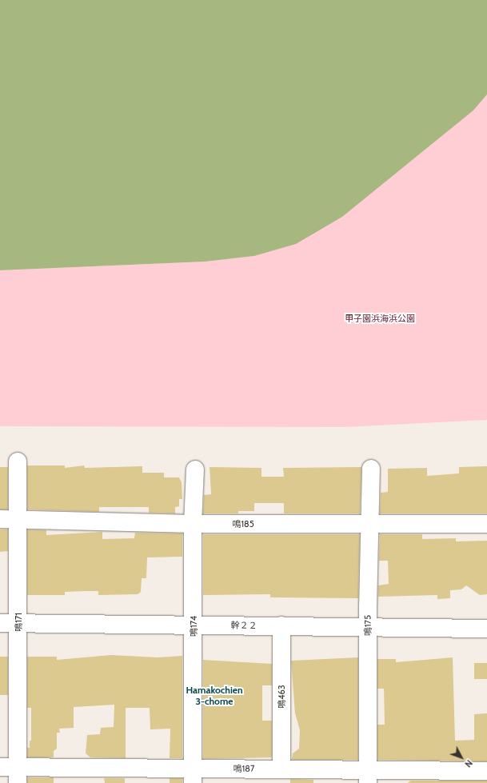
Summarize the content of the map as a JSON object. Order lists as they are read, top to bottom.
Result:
{
  "streets": {
    "street": [
      "鳴185",
      "鳴171",
      "幹２２",
      "鳴175",
      "鳴174",
      "鳴463",
      "鳴187"
    ]
  },
  "crossings": [
    ["鳴185", "鳴171"],
    ["鳴185", "鳴175"],
    ["鳴185", "鳴174"],
    ["鳴171", "幹２２"],
    ["鳴171", "鳴187"],
    ["幹２２", "鳴175"],
    ["幹２２", "鳴174"],
    ["幹２２", "鳴463"],
    ["鳴175", "鳴187"],
    ["鳴174", "鳴187"],
    ["鳴463", "鳴187"]
  ],
  "districts": ["Hamakochien 3-chome"],
  "parks": ["甲子園浜海浜公園"],
  "north": "bottom right"
}
